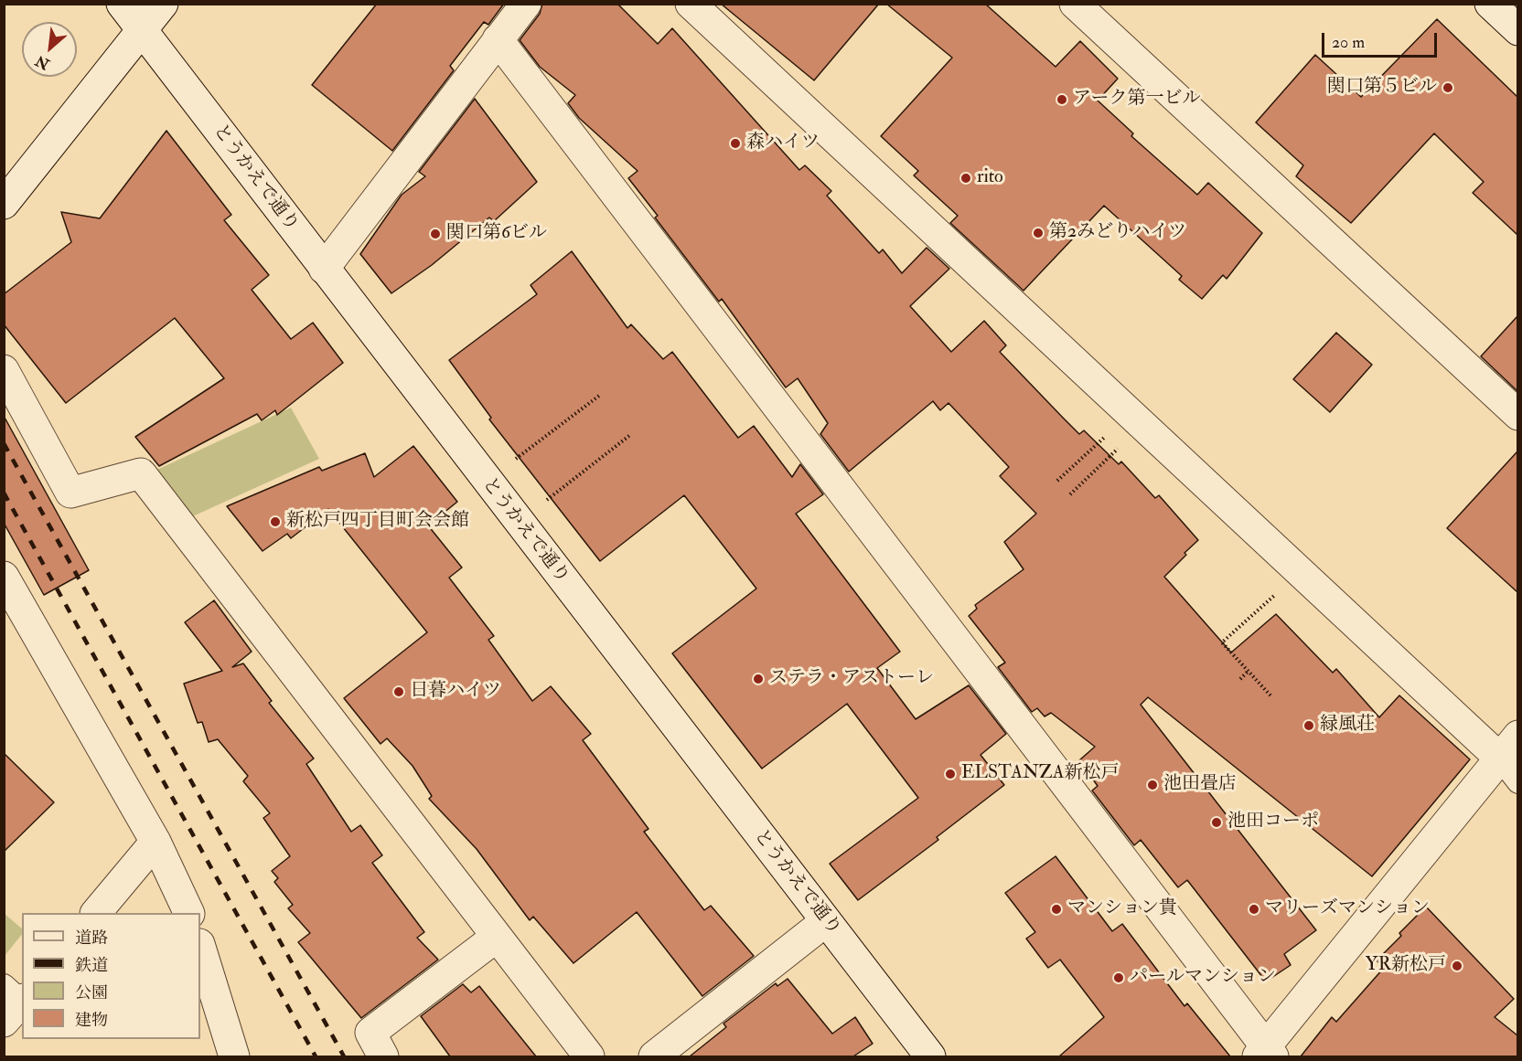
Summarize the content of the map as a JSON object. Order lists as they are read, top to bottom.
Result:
{
  "streets": {
    "street": ["とうかえで通り"]
  },
  "places": [
    "関口第５ビル",
    "アーク第一ビル",
    "森ハイツ",
    "rito",
    "第2みどりハイツ",
    "関口第6ビル",
    "新松戸四丁目町会会館",
    "ステラ・アストーレ",
    "日暮ハイツ",
    "緑風荘",
    "ELSTANZA新松戸",
    "池田畳店",
    "池田コーポ",
    "マンション貴",
    "マリーズマンション",
    "YR新松戸",
    "パールマンション"
  ],
  "legend": [
    "道路",
    "鉄道",
    "公園",
    "建物"
  ],
  "scale_bar": "20 m",
  "north": "bottom left"
}
